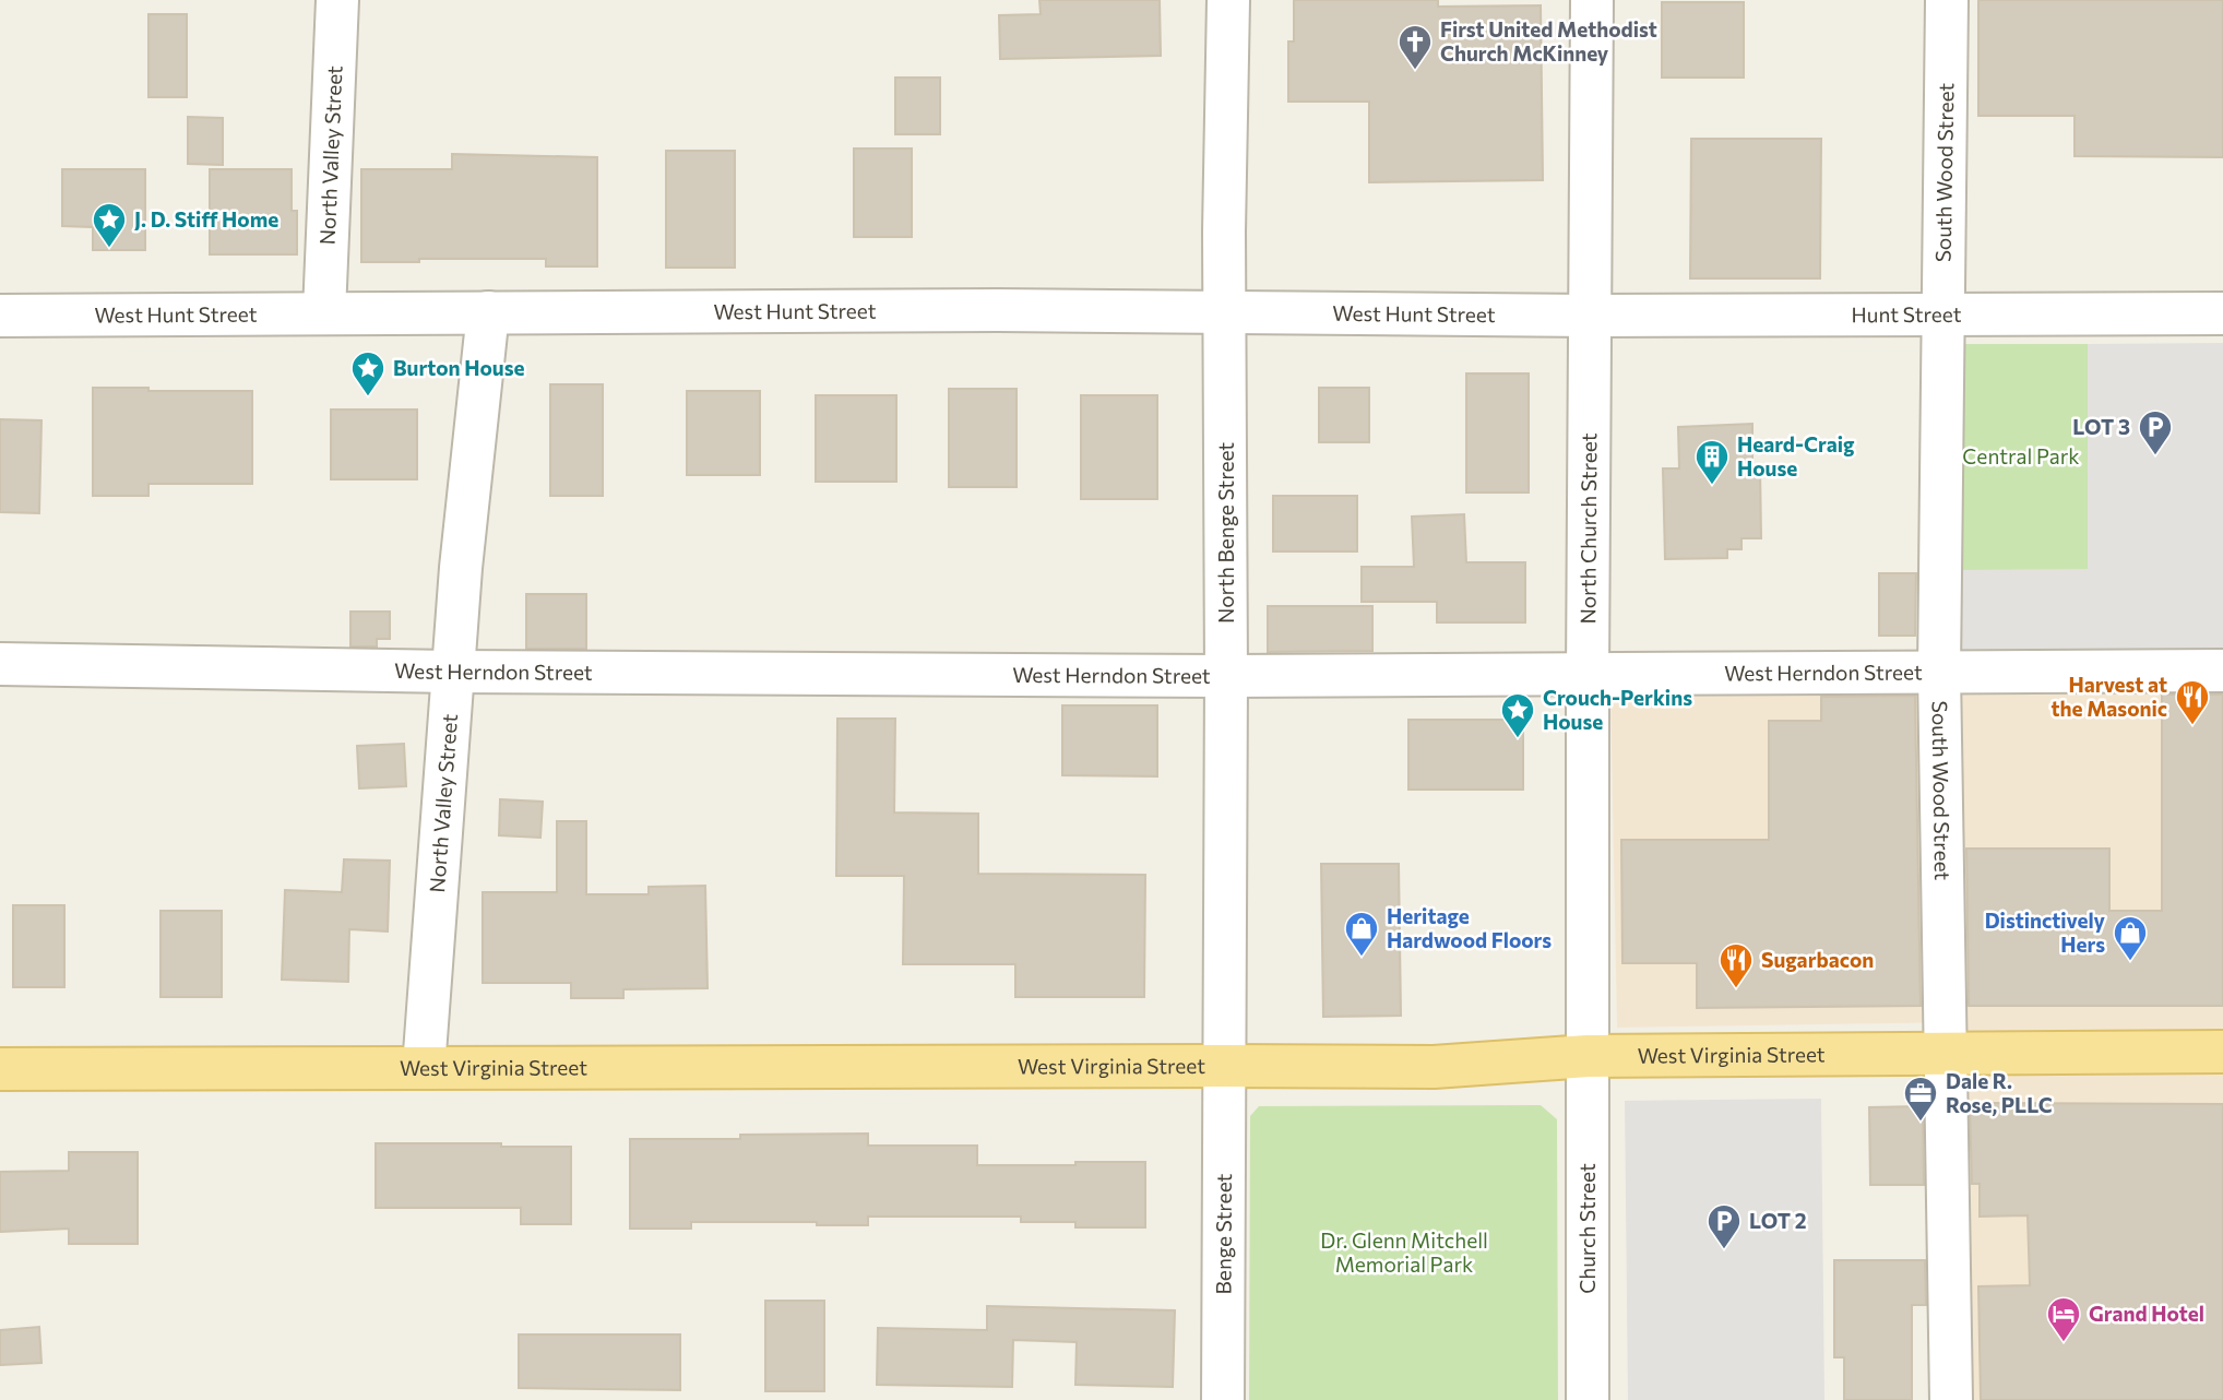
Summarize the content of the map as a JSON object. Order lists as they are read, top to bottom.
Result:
{
  "streets": {
    "main road": ["West Virginia Street"],
    "street": [
      "North Valley Street",
      "South Wood Street",
      "West Hunt Street",
      "Hunt Street",
      "North Church Street",
      "North Benge Street",
      "West Herndon Street",
      "Church Street",
      "Benge Street"
    ]
  },
  "crossings": [
    ["North Valley Street", "West Hunt Street"],
    ["North Valley Street", "West Herndon Street"],
    ["North Valley Street", "West Virginia Street"],
    ["South Wood Street", "Hunt Street"],
    ["South Wood Street", "West Herndon Street"],
    ["South Wood Street", "West Virginia Street"],
    ["West Hunt Street", "Hunt Street"],
    ["West Hunt Street", "North Church Street"],
    ["West Hunt Street", "North Benge Street"],
    ["Hunt Street", "North Church Street"],
    ["North Church Street", "West Herndon Street"],
    ["North Church Street", "West Virginia Street"],
    ["North Church Street", "Church Street"],
    ["North Benge Street", "West Herndon Street"],
    ["North Benge Street", "West Virginia Street"],
    ["North Benge Street", "Benge Street"],
    ["West Virginia Street", "Church Street"],
    ["West Virginia Street", "Benge Street"]
  ],
  "parks": ["Central Park", "Dr. Glenn Mitchell Memorial Park"],
  "places": {
    "church": ["First United Methodist Church McKinney"],
    "place": ["J. D. Stiff Home", "Burton House", "Crouch-Perkins House"],
    "parking": ["LOT 3", "LOT 2"],
    "building": ["Heard-Craig House"],
    "restaurant": ["Harvest at the Masonic", "Sugarbacon"],
    "shop": ["Heritage Hardwood Floors", "Distinctively Hers"],
    "office": ["Dale R. Rose, PLLC"],
    "hotel": ["Grand Hotel"]
  }
}
